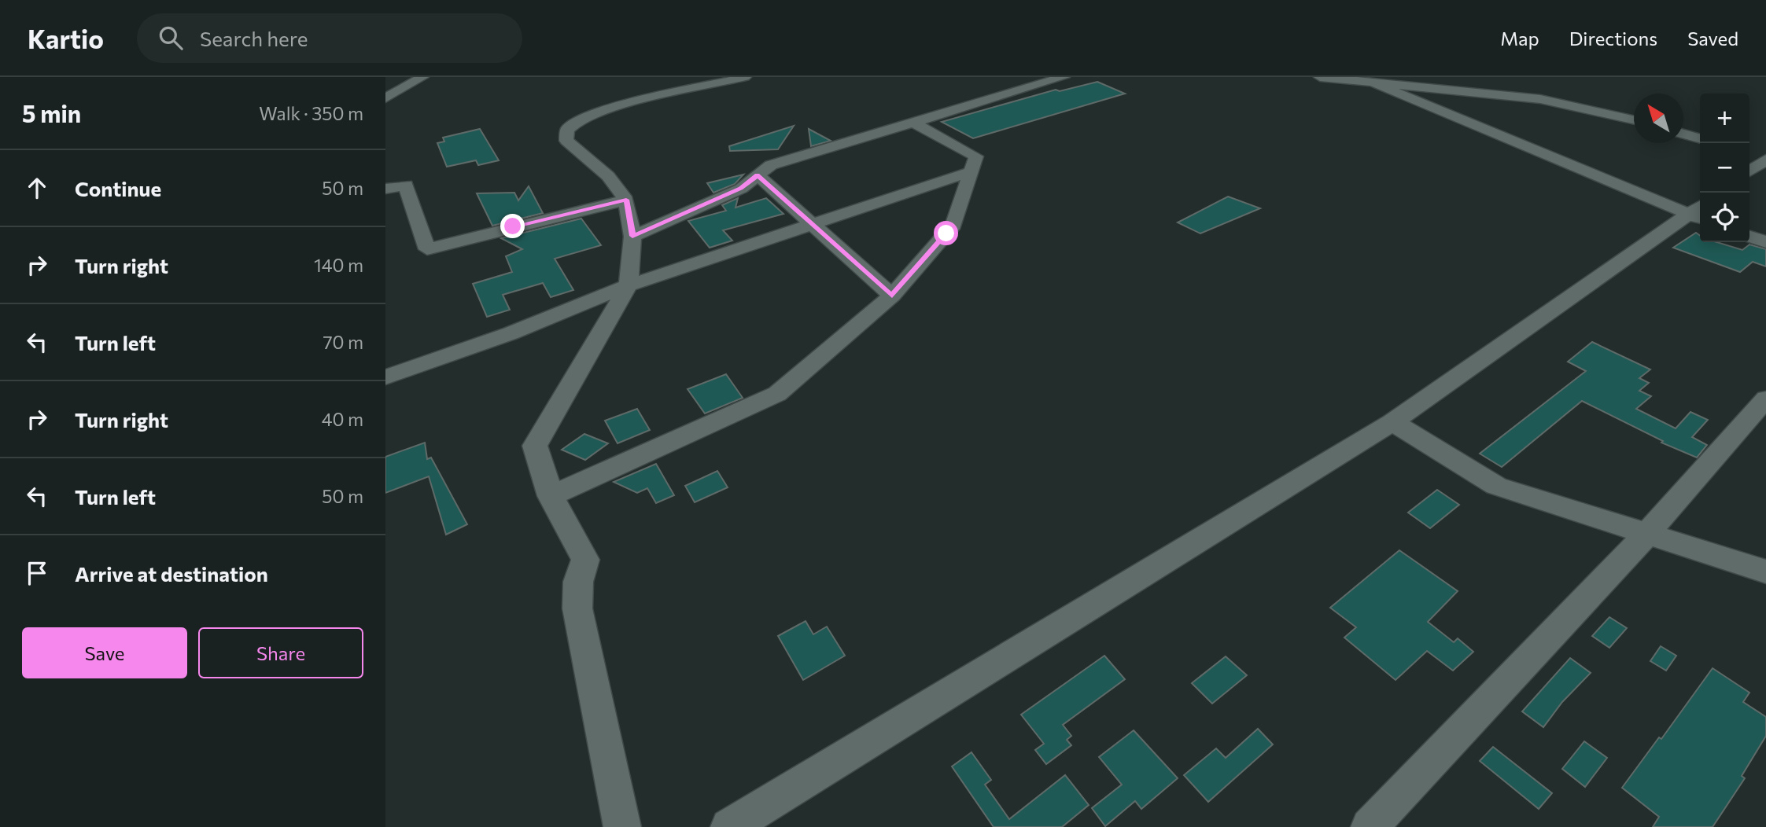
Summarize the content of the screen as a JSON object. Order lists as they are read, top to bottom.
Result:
{
  "north": "top left",
  "page": {
    "header": "Kartio",
    "search": "Search here",
    "nav": ["Map", "Directions", "Saved"],
    "heading": ["5 min", "Walk · 350 m"],
    "map_buttons": ["+", "−"],
    "list": [
      ["Continue", "50 m"],
      ["Turn right", "140 m"],
      ["Turn left", "70 m"],
      ["Turn right", "40 m"],
      ["Turn left", "50 m"],
      "Arrive at destination"
    ],
    "buttons": ["Save", "Share"]
  }
}
